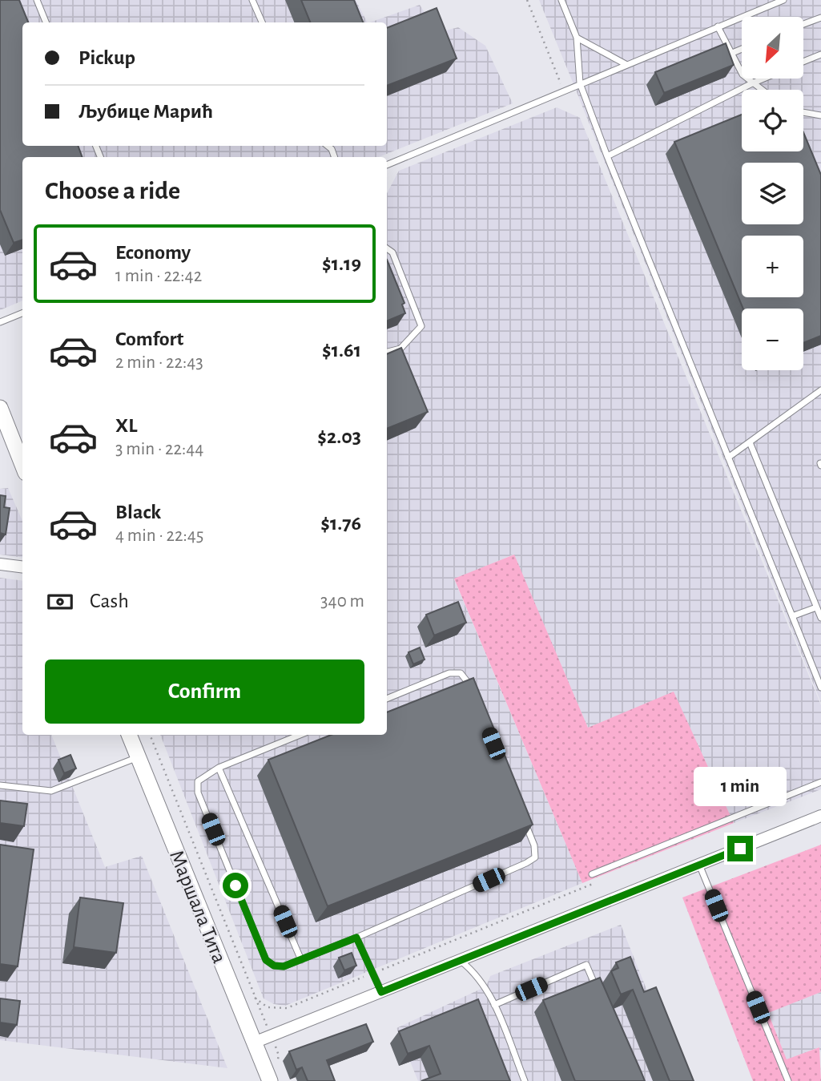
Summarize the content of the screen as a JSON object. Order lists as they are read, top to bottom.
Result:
{
  "streets": {
    "main road": ["Маршала Тита"]
  },
  "north": "bottom left",
  "page": {
    "map_buttons": ["+", "−"],
    "banner": ["Pickup", "Љубице Марић"],
    "heading": "Choose a ride",
    "list": [
      {
        "name": "Economy",
        "note": "1 min · 22:42",
        "value": "$1.19"
      },
      {
        "name": "Comfort",
        "note": "2 min · 22:43",
        "value": "$1.61"
      },
      {
        "name": "XL",
        "note": "3 min · 22:44",
        "value": "$2.03"
      },
      {
        "name": "Black",
        "note": "4 min · 22:45",
        "value": "$1.76"
      }
    ],
    "pay": ["Cash", "340 m"],
    "buttons": "Confirm",
    "bubble": "1 min"
  }
}
